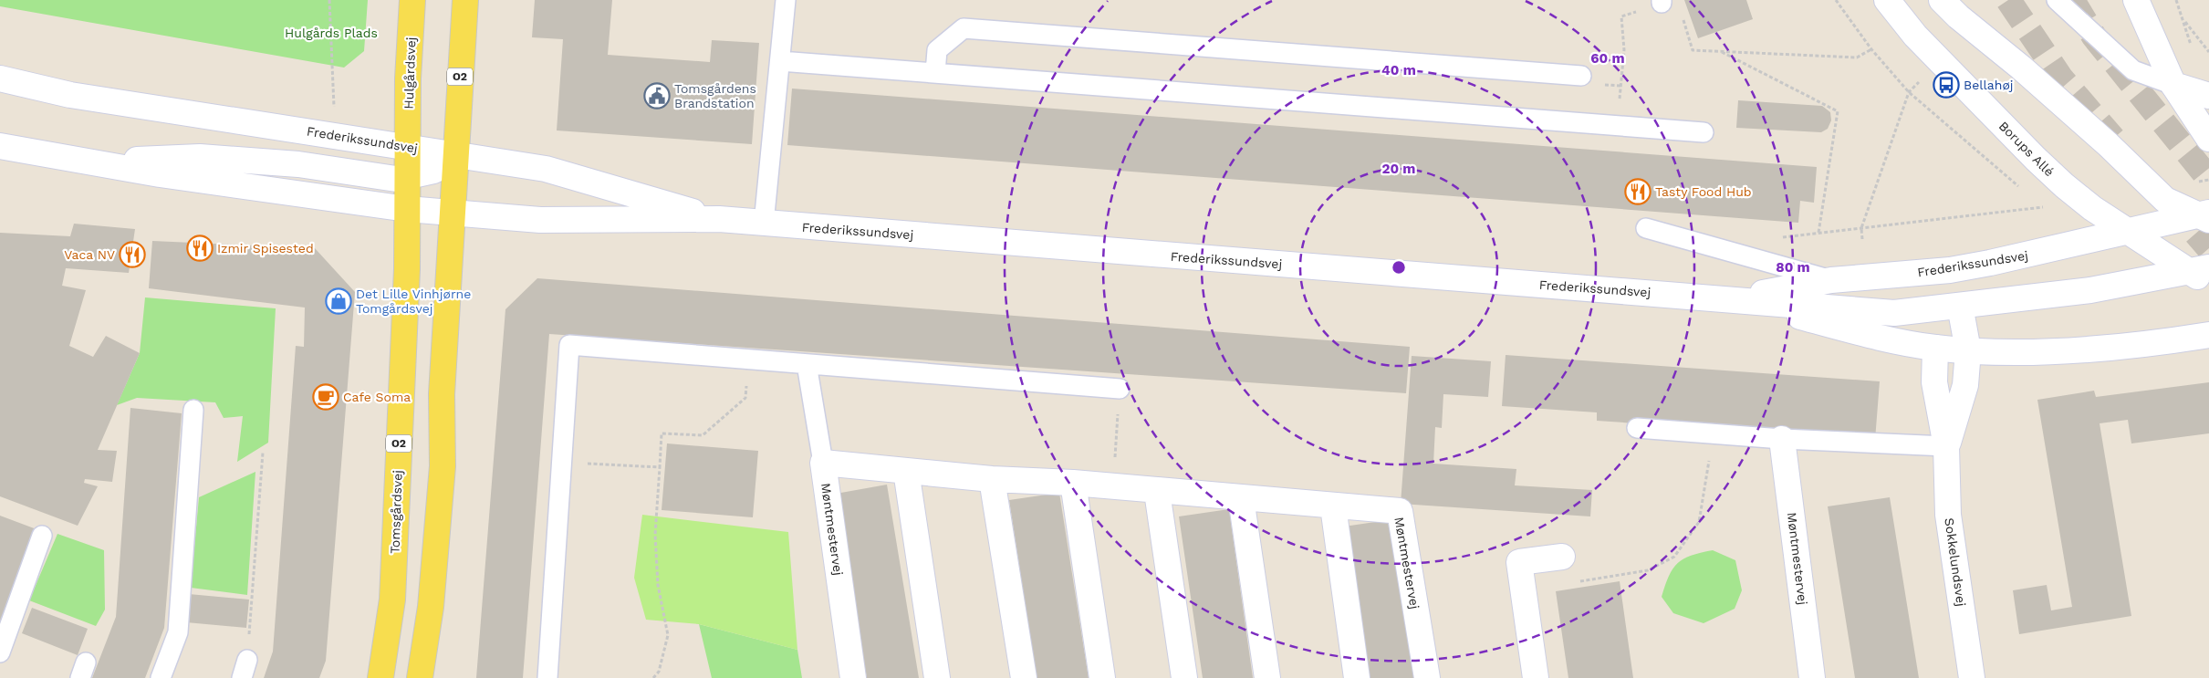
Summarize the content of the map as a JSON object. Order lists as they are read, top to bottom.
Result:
{
  "streets": {
    "main road": ["Hulgårdsvej", "O2", "Tomsgårdsvej"],
    "street": [
      "Frederikssundsvej",
      "Borups Allé",
      "Møntmestervej",
      "Sokkelundsvej"
    ]
  },
  "crossings": [
    ["Hulgårdsvej", "O2"],
    ["Hulgårdsvej", "Frederikssundsvej"],
    ["O2", "Frederikssundsvej"],
    ["O2", "Tomsgårdsvej"],
    ["Frederikssundsvej", "Borups Allé"],
    ["Frederikssundsvej", "Tomsgårdsvej"],
    ["Frederikssundsvej", "Sokkelundsvej"]
  ],
  "parks": ["Hulgårds Plads"],
  "places": {
    "bus stop": ["Bellahøj"],
    "public building": ["Tomsgårdens Brandstation"],
    "restaurant": ["Tasty Food Hub", "Izmir Spisested", "Vaca NV"],
    "shop": ["Det Lille Vinhjørne Tomgårdsvej"],
    "cafe": ["Cafe Soma"]
  },
  "rings": [
    "60 m",
    "40 m",
    "20 m",
    "80 m"
  ]
}
